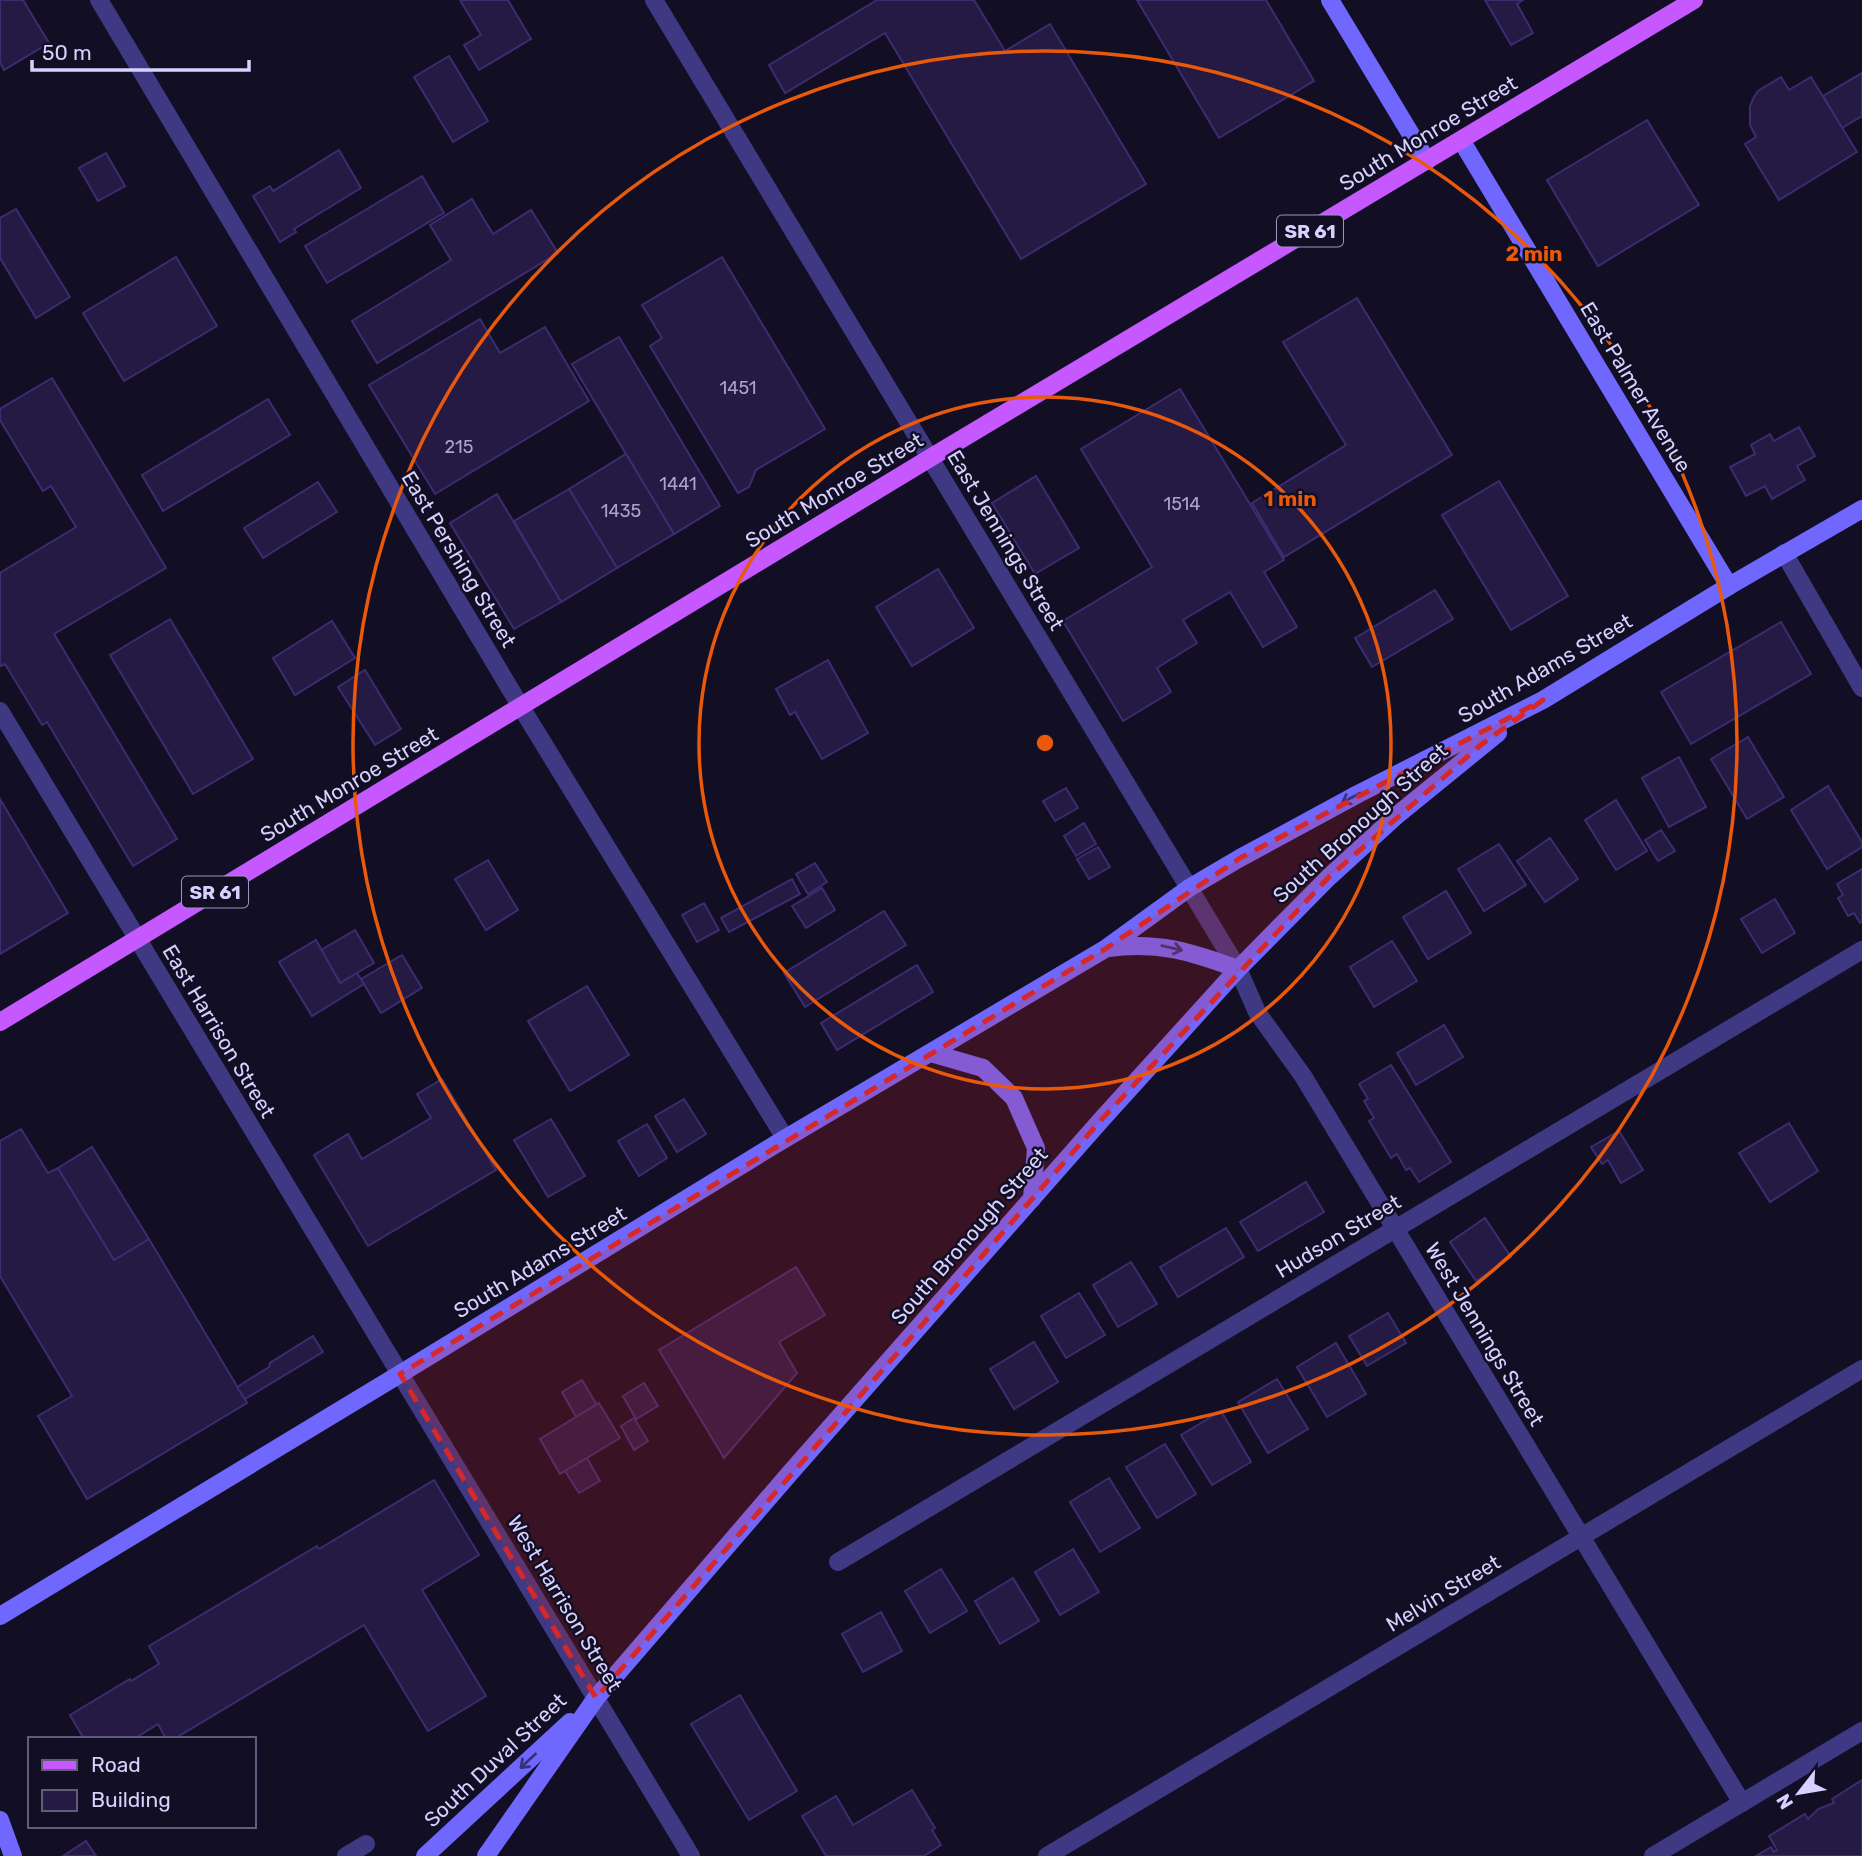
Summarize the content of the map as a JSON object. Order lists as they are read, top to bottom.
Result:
{
  "streets": {
    "main road": ["South Monroe Street", "SR 61"],
    "street": [
      "East Palmer Avenue",
      "East Jennings Street",
      "East Pershing Street",
      "South Adams Street",
      "South Bronough Street",
      "East Harrison Street",
      "Hudson Street",
      "West Jennings Street",
      "Melvin Street",
      "West Harrison Street",
      "South Duval Street"
    ]
  },
  "crossings": [
    ["South Monroe Street", "East Palmer Avenue"],
    ["South Monroe Street", "East Jennings Street"],
    ["South Monroe Street", "East Pershing Street"],
    ["South Monroe Street", "East Harrison Street"],
    ["East Palmer Avenue", "South Adams Street"],
    ["East Jennings Street", "South Adams Street"],
    ["East Jennings Street", "West Jennings Street"],
    ["East Pershing Street", "South Adams Street"],
    ["South Adams Street", "South Bronough Street"],
    ["South Adams Street", "East Harrison Street"],
    ["South Adams Street", "West Jennings Street"],
    ["South Adams Street", "West Harrison Street"],
    ["South Bronough Street", "West Jennings Street"],
    ["South Bronough Street", "West Harrison Street"],
    ["South Bronough Street", "South Duval Street"],
    ["East Harrison Street", "West Harrison Street"],
    ["Hudson Street", "West Jennings Street"],
    ["West Jennings Street", "Melvin Street"],
    ["West Harrison Street", "South Duval Street"]
  ],
  "one_way": ["South Duval Street"],
  "house_numbers": [
    "1451",
    "215",
    "1441",
    "1514",
    "1435"
  ],
  "legend": ["Road", "Building"],
  "scale_bar": "50 m",
  "north": "bottom left",
  "rings": ["2 min", "1 min"]
}
